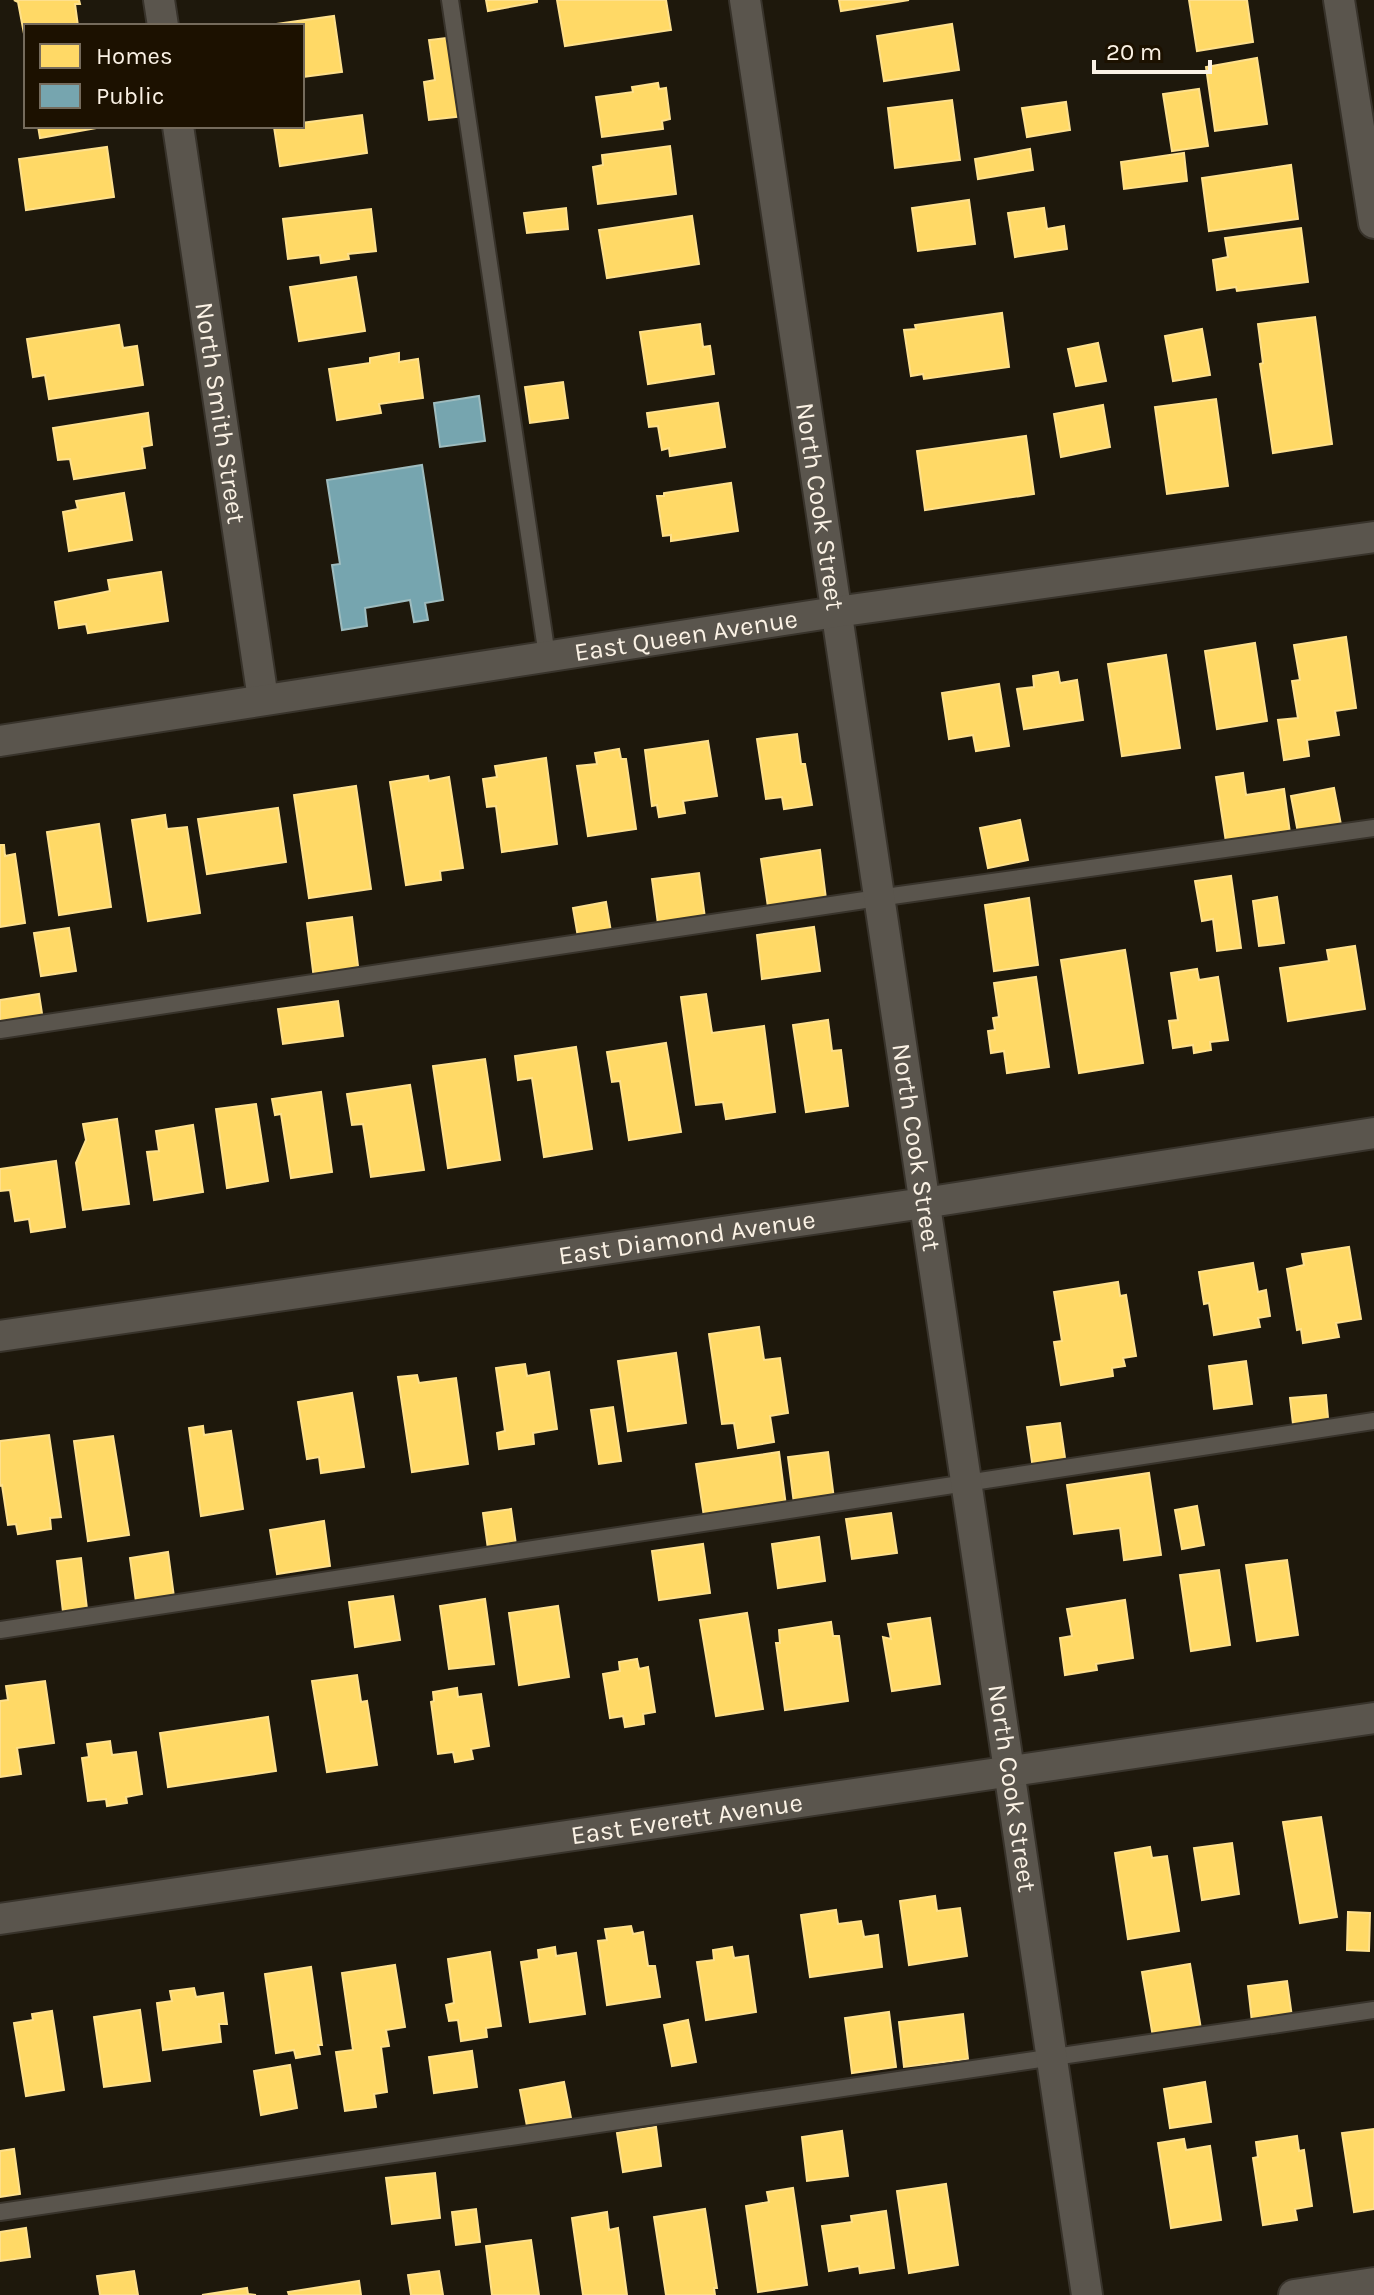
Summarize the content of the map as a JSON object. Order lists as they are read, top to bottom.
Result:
{
  "streets": {
    "street": [
      "North Smith Street",
      "North Cook Street",
      "East Queen Avenue",
      "East Diamond Avenue",
      "East Everett Avenue"
    ]
  },
  "crossings": [
    ["North Smith Street", "East Queen Avenue"],
    ["North Cook Street", "East Queen Avenue"],
    ["North Cook Street", "East Diamond Avenue"],
    ["North Cook Street", "East Everett Avenue"]
  ],
  "legend": ["Homes", "Public"],
  "scale_bar": "20 m"
}
